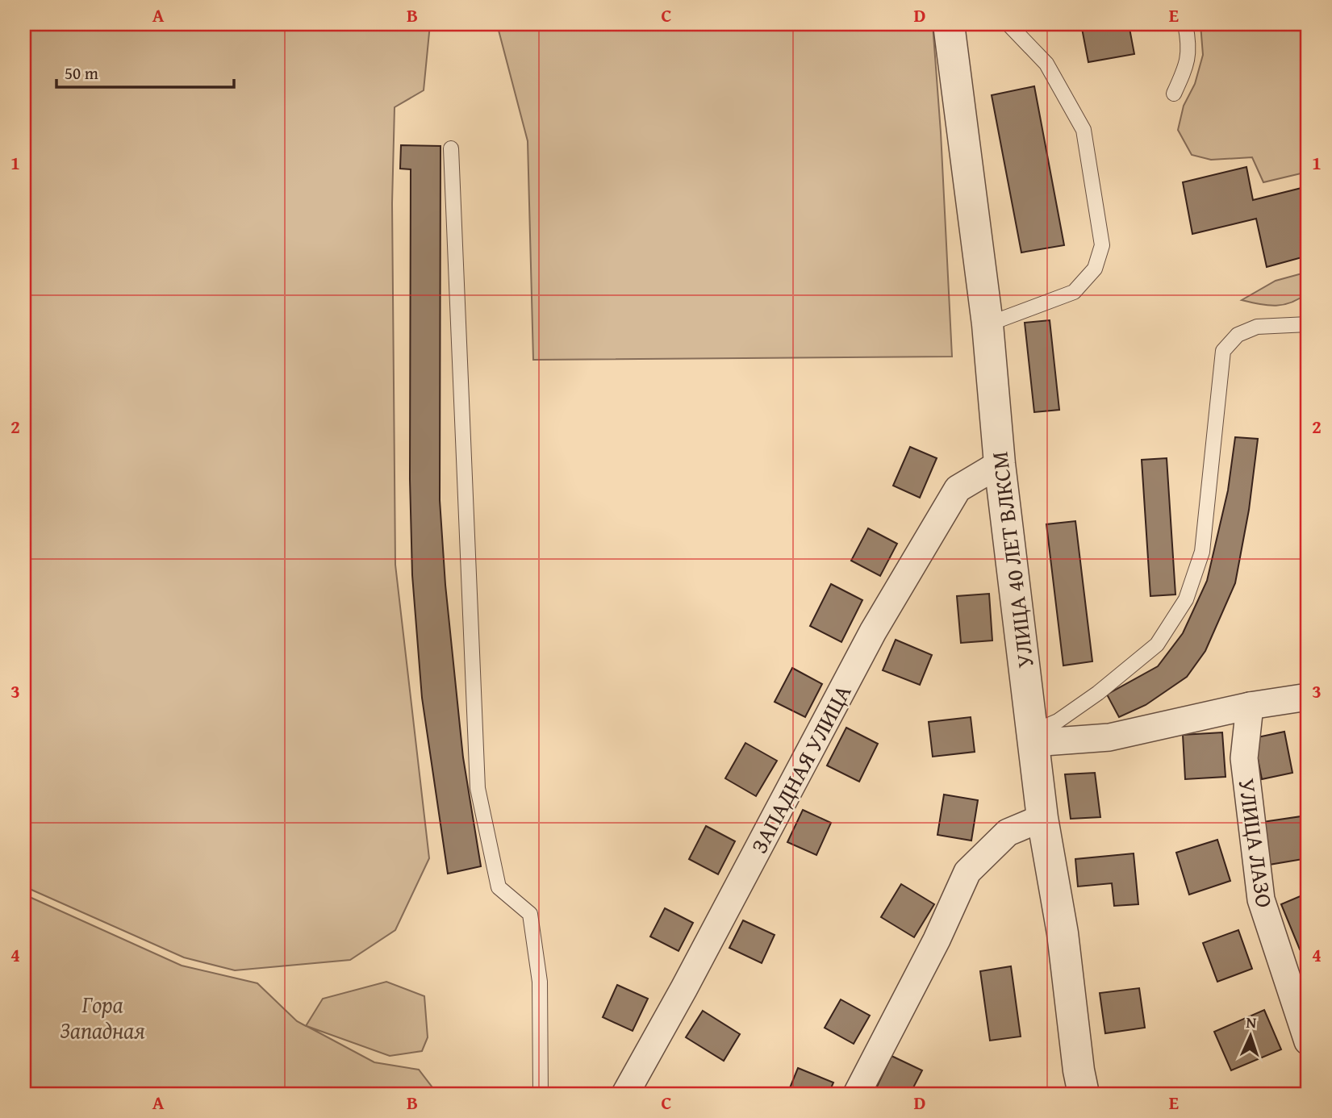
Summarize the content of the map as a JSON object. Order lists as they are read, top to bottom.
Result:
{
  "streets": {
    "street": ["УЛИЦА 40 ЛЕТ ВЛКСМ", "ЗАПАДНАЯ УЛИЦА", "УЛИЦА ЛАЗО"]
  },
  "crossings": [
    ["УЛИЦА 40 ЛЕТ ВЛКСМ", "ЗАПАДНАЯ УЛИЦА"]
  ],
  "parks": ["Гора Западная"],
  "scale_bar": "50 m",
  "north": "top",
  "grid": {
    "columns": [
      "A",
      "B",
      "C",
      "D",
      "E"
    ],
    "rows": [
      "1",
      "2",
      "3",
      "4"
    ]
  }
}
